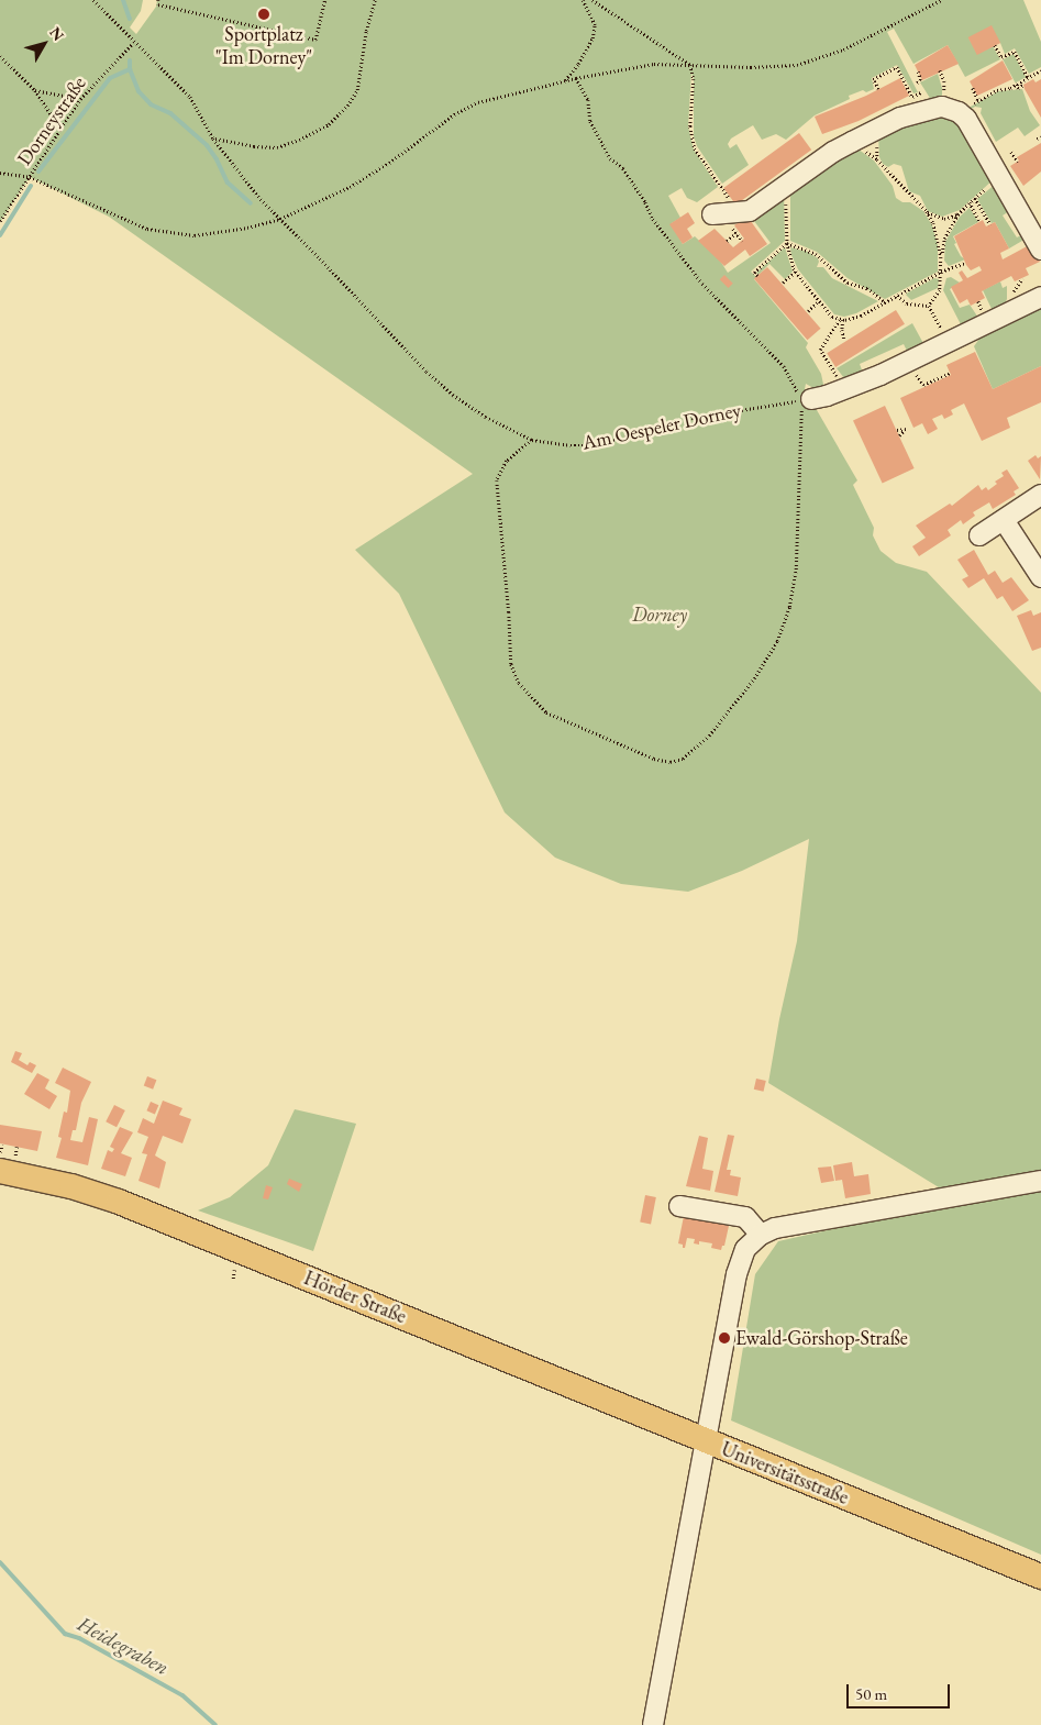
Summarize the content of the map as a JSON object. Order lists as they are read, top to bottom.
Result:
{
  "streets": {
    "main road": ["Hörder Straße", "Universitätsstraße"],
    "path": ["Dorneystraße", "Am Oespeler Dorney"]
  },
  "crossings": [
    ["Dorneystraße", "Am Oespeler Dorney"],
    ["Hörder Straße", "Universitätsstraße"]
  ],
  "water": ["Heidegraben"],
  "parks": ["Dorney"],
  "places": ["Sportplatz \"Im Dorney\"", "Ewald-Görshop-Straße"],
  "scale_bar": "50 m",
  "north": "top right"
}
